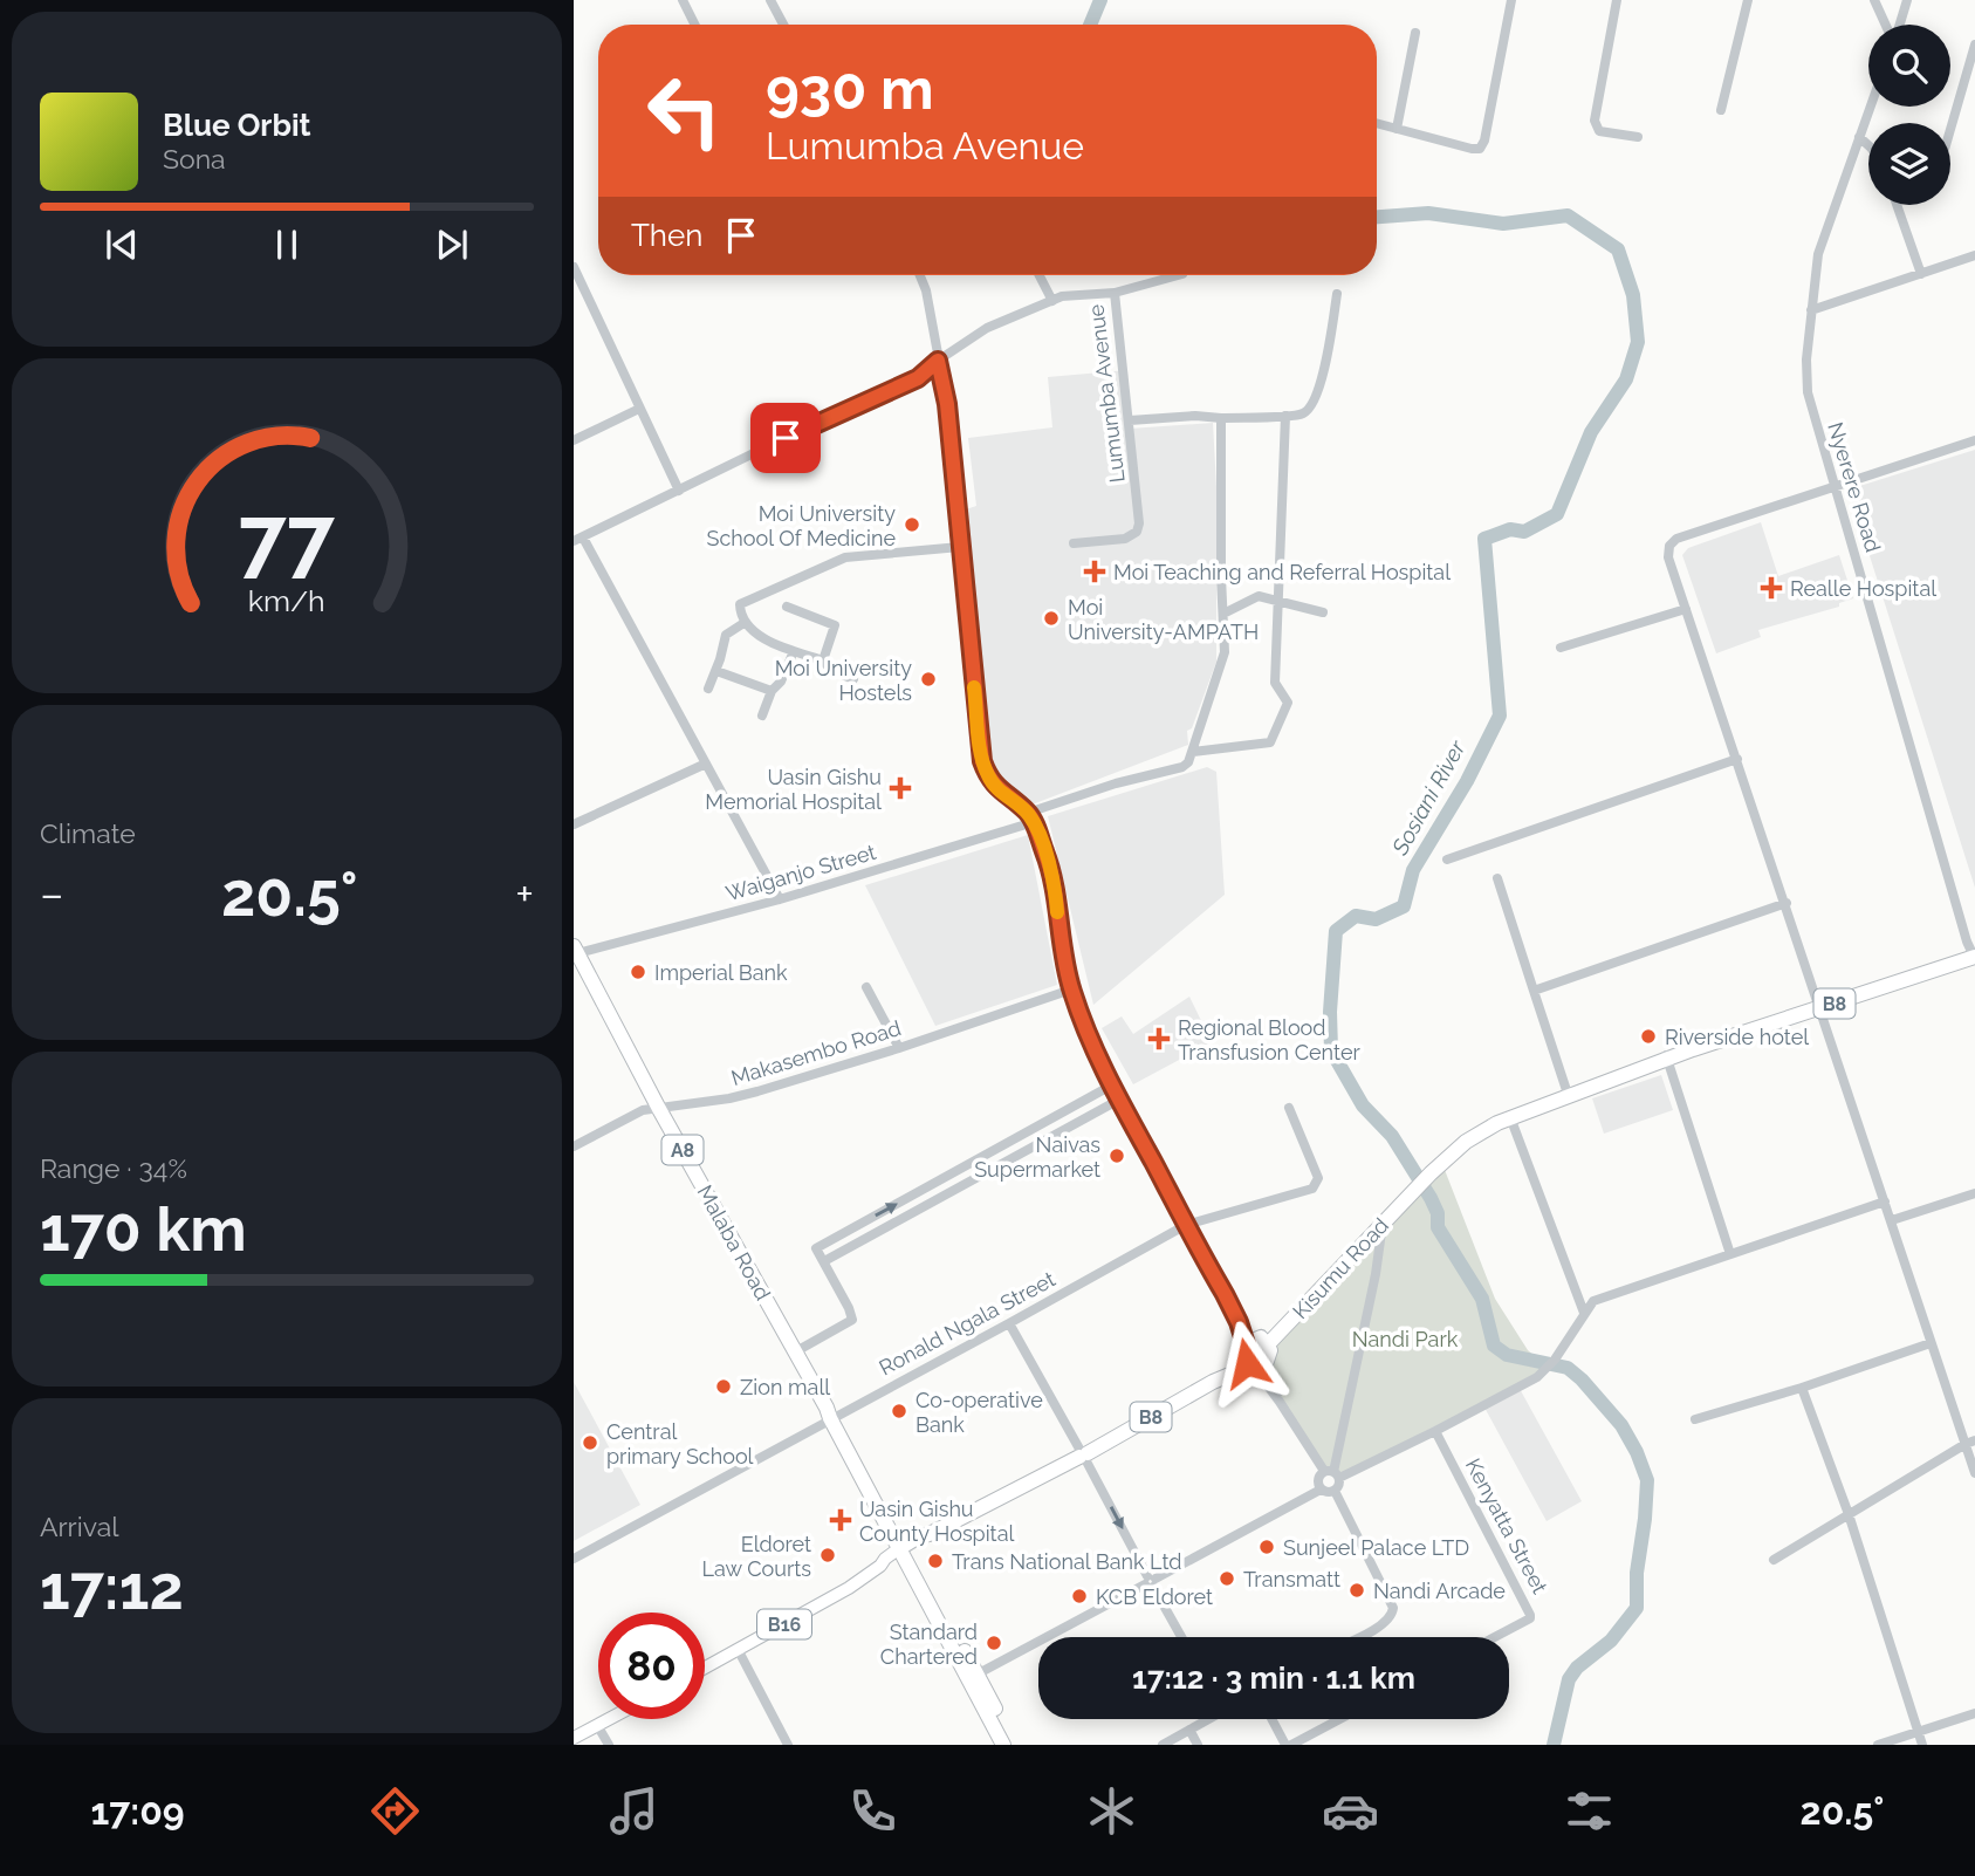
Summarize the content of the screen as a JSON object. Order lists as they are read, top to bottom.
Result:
{
  "streets": {
    "highway": [
      "B8",
      "A8",
      "Malaba Road",
      "Kisumu Road"
    ],
    "main road": ["B16"],
    "street": [
      "Lumumba Avenue",
      "Nyerere Road",
      "Waiganjo Street",
      "Makasembo Road",
      "Ronald Ngala Street",
      "Kenyatta Street"
    ]
  },
  "crossings": [
    ["Nyerere Road", "B8"],
    ["Waiganjo Street", "Malaba Road"],
    ["B8", "A8"],
    ["B8", "Malaba Road"],
    ["B8", "Kisumu Road"],
    ["B8", "B16"],
    ["Makasembo Road", "Malaba Road"],
    ["A8", "Malaba Road"],
    ["A8", "B16"],
    ["Malaba Road", "Ronald Ngala Street"],
    ["Malaba Road", "B16"]
  ],
  "water": ["Sosiani River"],
  "parks": ["Nandi Park"],
  "places": {
    "other": [
      "Moi University School Of Medicine",
      "Moi University-AMPATH",
      "Moi University Hostels",
      "Imperial Bank",
      "Riverside hotel",
      "Naivas Supermarket",
      "Zion mall",
      "Co-operative Bank",
      "Central primary School",
      "Sunjeel Palace LTD",
      "Eldoret Law Courts",
      "Trans National Bank Ltd",
      "Transmatt",
      "Nandi Arcade",
      "KCB Eldoret",
      "Standard Chartered"
    ],
    "health": [
      "Moi Teaching and Referral Hospital",
      "Realle Hospital",
      "Uasin Gishu Memorial Hospital",
      "Regional Blood Transfusion Center",
      "Uasin Gishu County Hospital"
    ]
  },
  "page": {
    "turn": ["930 m", "Lumumba Avenue"],
    "song": ["Blue Orbit", "Sona"],
    "then": "Then",
    "tile": [
      "Climate",
      ["Range · 34%", "170 km"],
      ["Arrival", "17:12"]
    ],
    "heat": ["−", "20.5°", "+"],
    "limit": "80",
    "trip": "17:12 · 3 min · 1.1 km",
    "tabs": ["17:09", "20.5°"],
    "gauge": ["77", "km/h"]
  }
}
